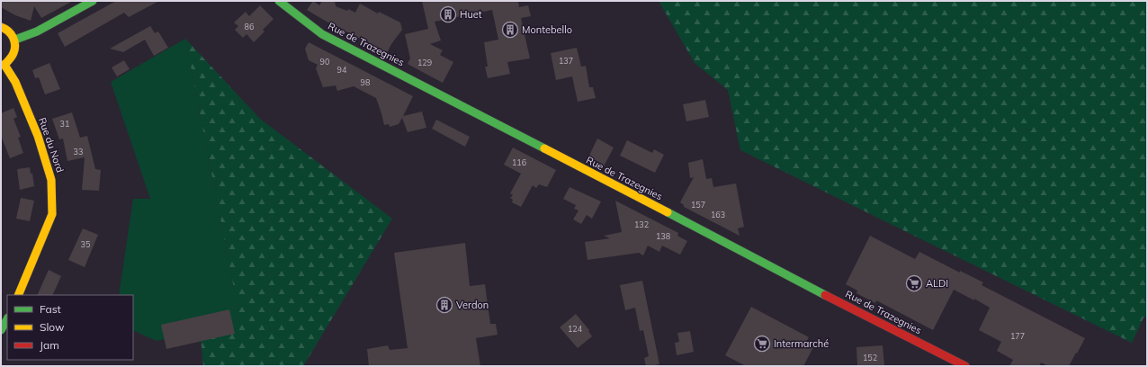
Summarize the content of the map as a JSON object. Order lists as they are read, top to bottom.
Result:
{
  "streets": {
    "main road": ["Rue de Trazegnies", "Rue du Nord"]
  },
  "places": {
    "building": ["Huet", "Montebello", "Verdon"],
    "supermarket": ["ALDI", "Intermarché"]
  },
  "house_numbers": [
    "86",
    "137",
    "90",
    "129",
    "94",
    "98",
    "31",
    "33",
    "116",
    "157",
    "163",
    "132",
    "138",
    "35",
    "124",
    "177",
    "152"
  ],
  "legend": ["Fast", "Slow", "Jam"]
}
